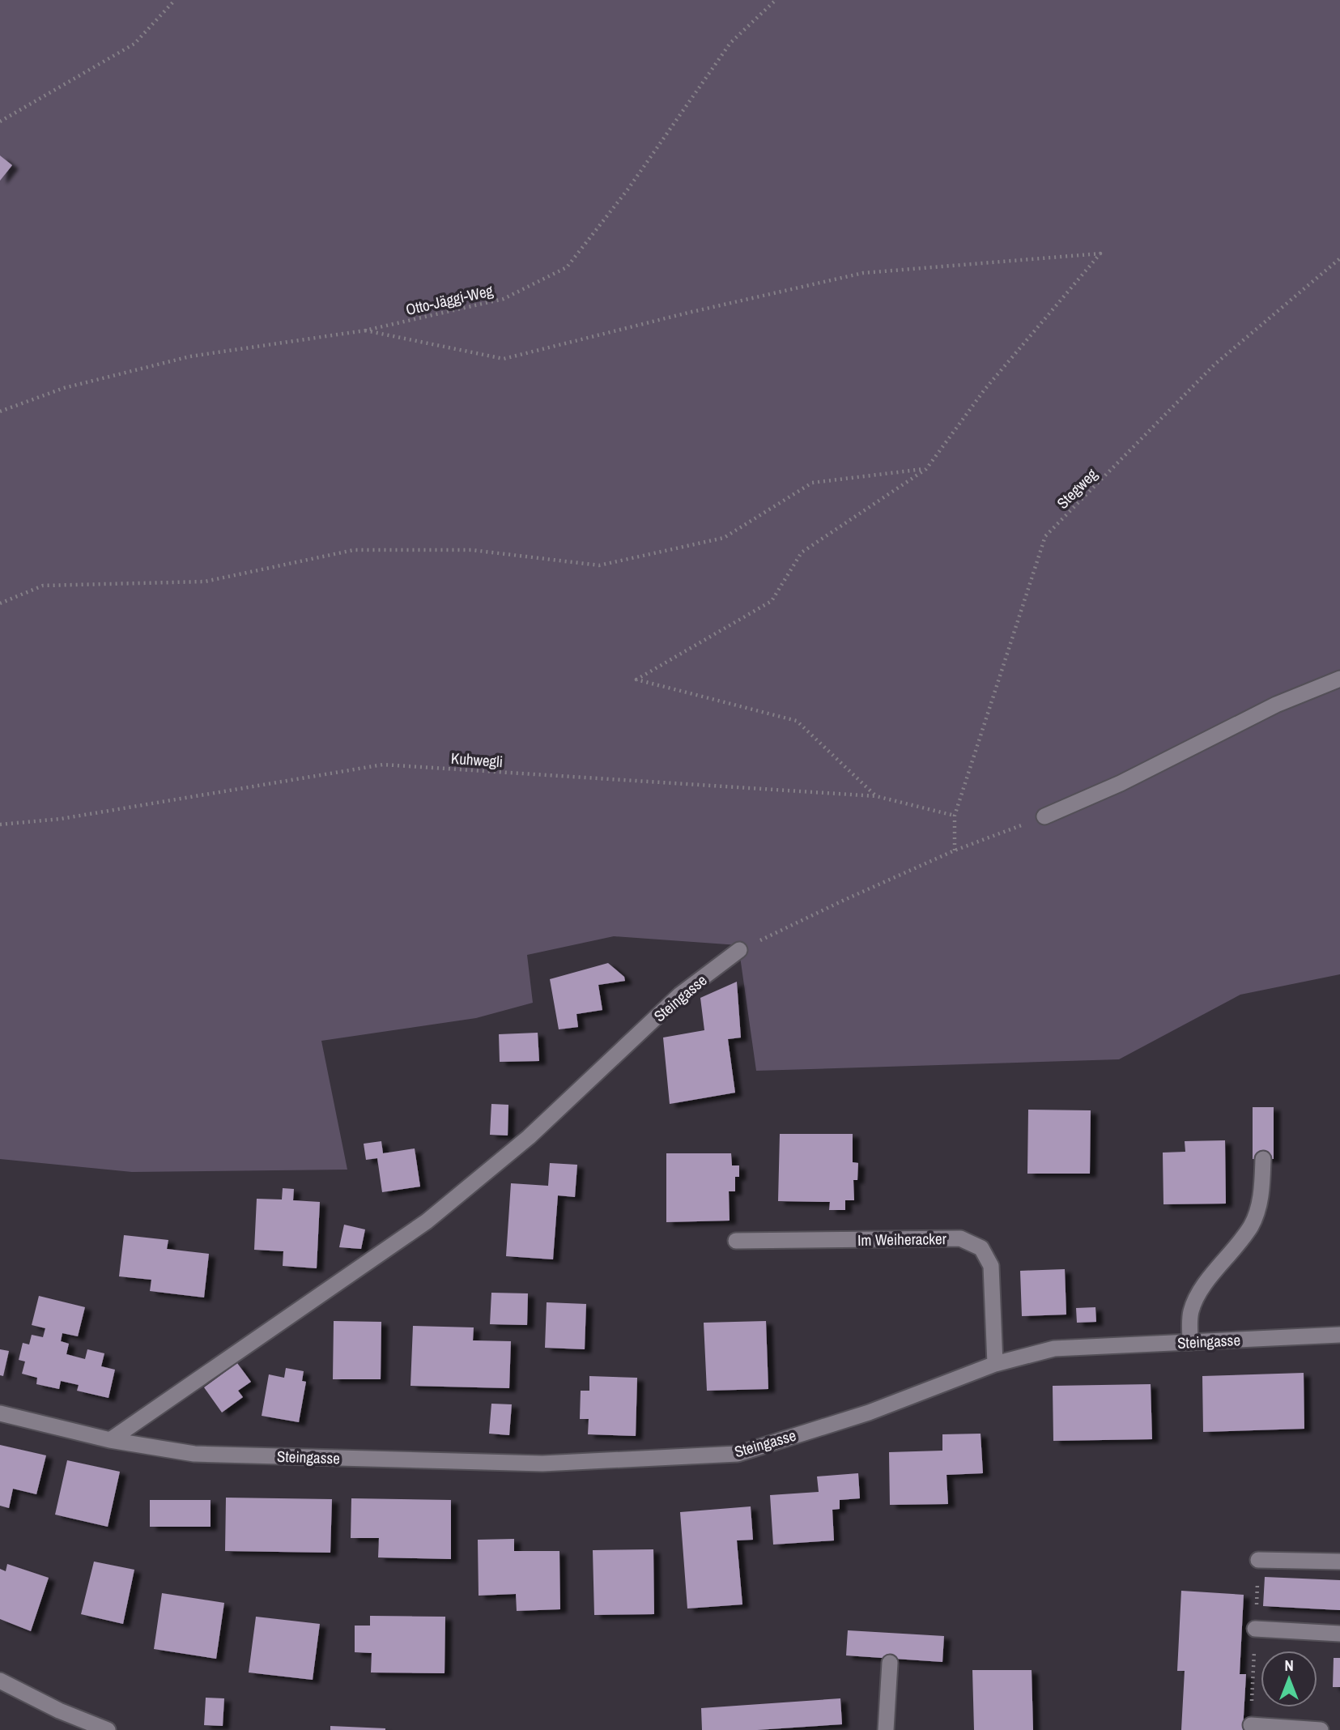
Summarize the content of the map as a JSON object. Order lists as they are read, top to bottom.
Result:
{
  "streets": {
    "street": ["Steingasse", "Im Weiheracker"],
    "path": ["Otto-Jäggi-Weg", "Stegweg", "Kuhwegli"]
  },
  "crossings": [
    ["Stegweg", "Kuhwegli"],
    ["Steingasse", "Im Weiheracker"]
  ],
  "north": "top"
}
